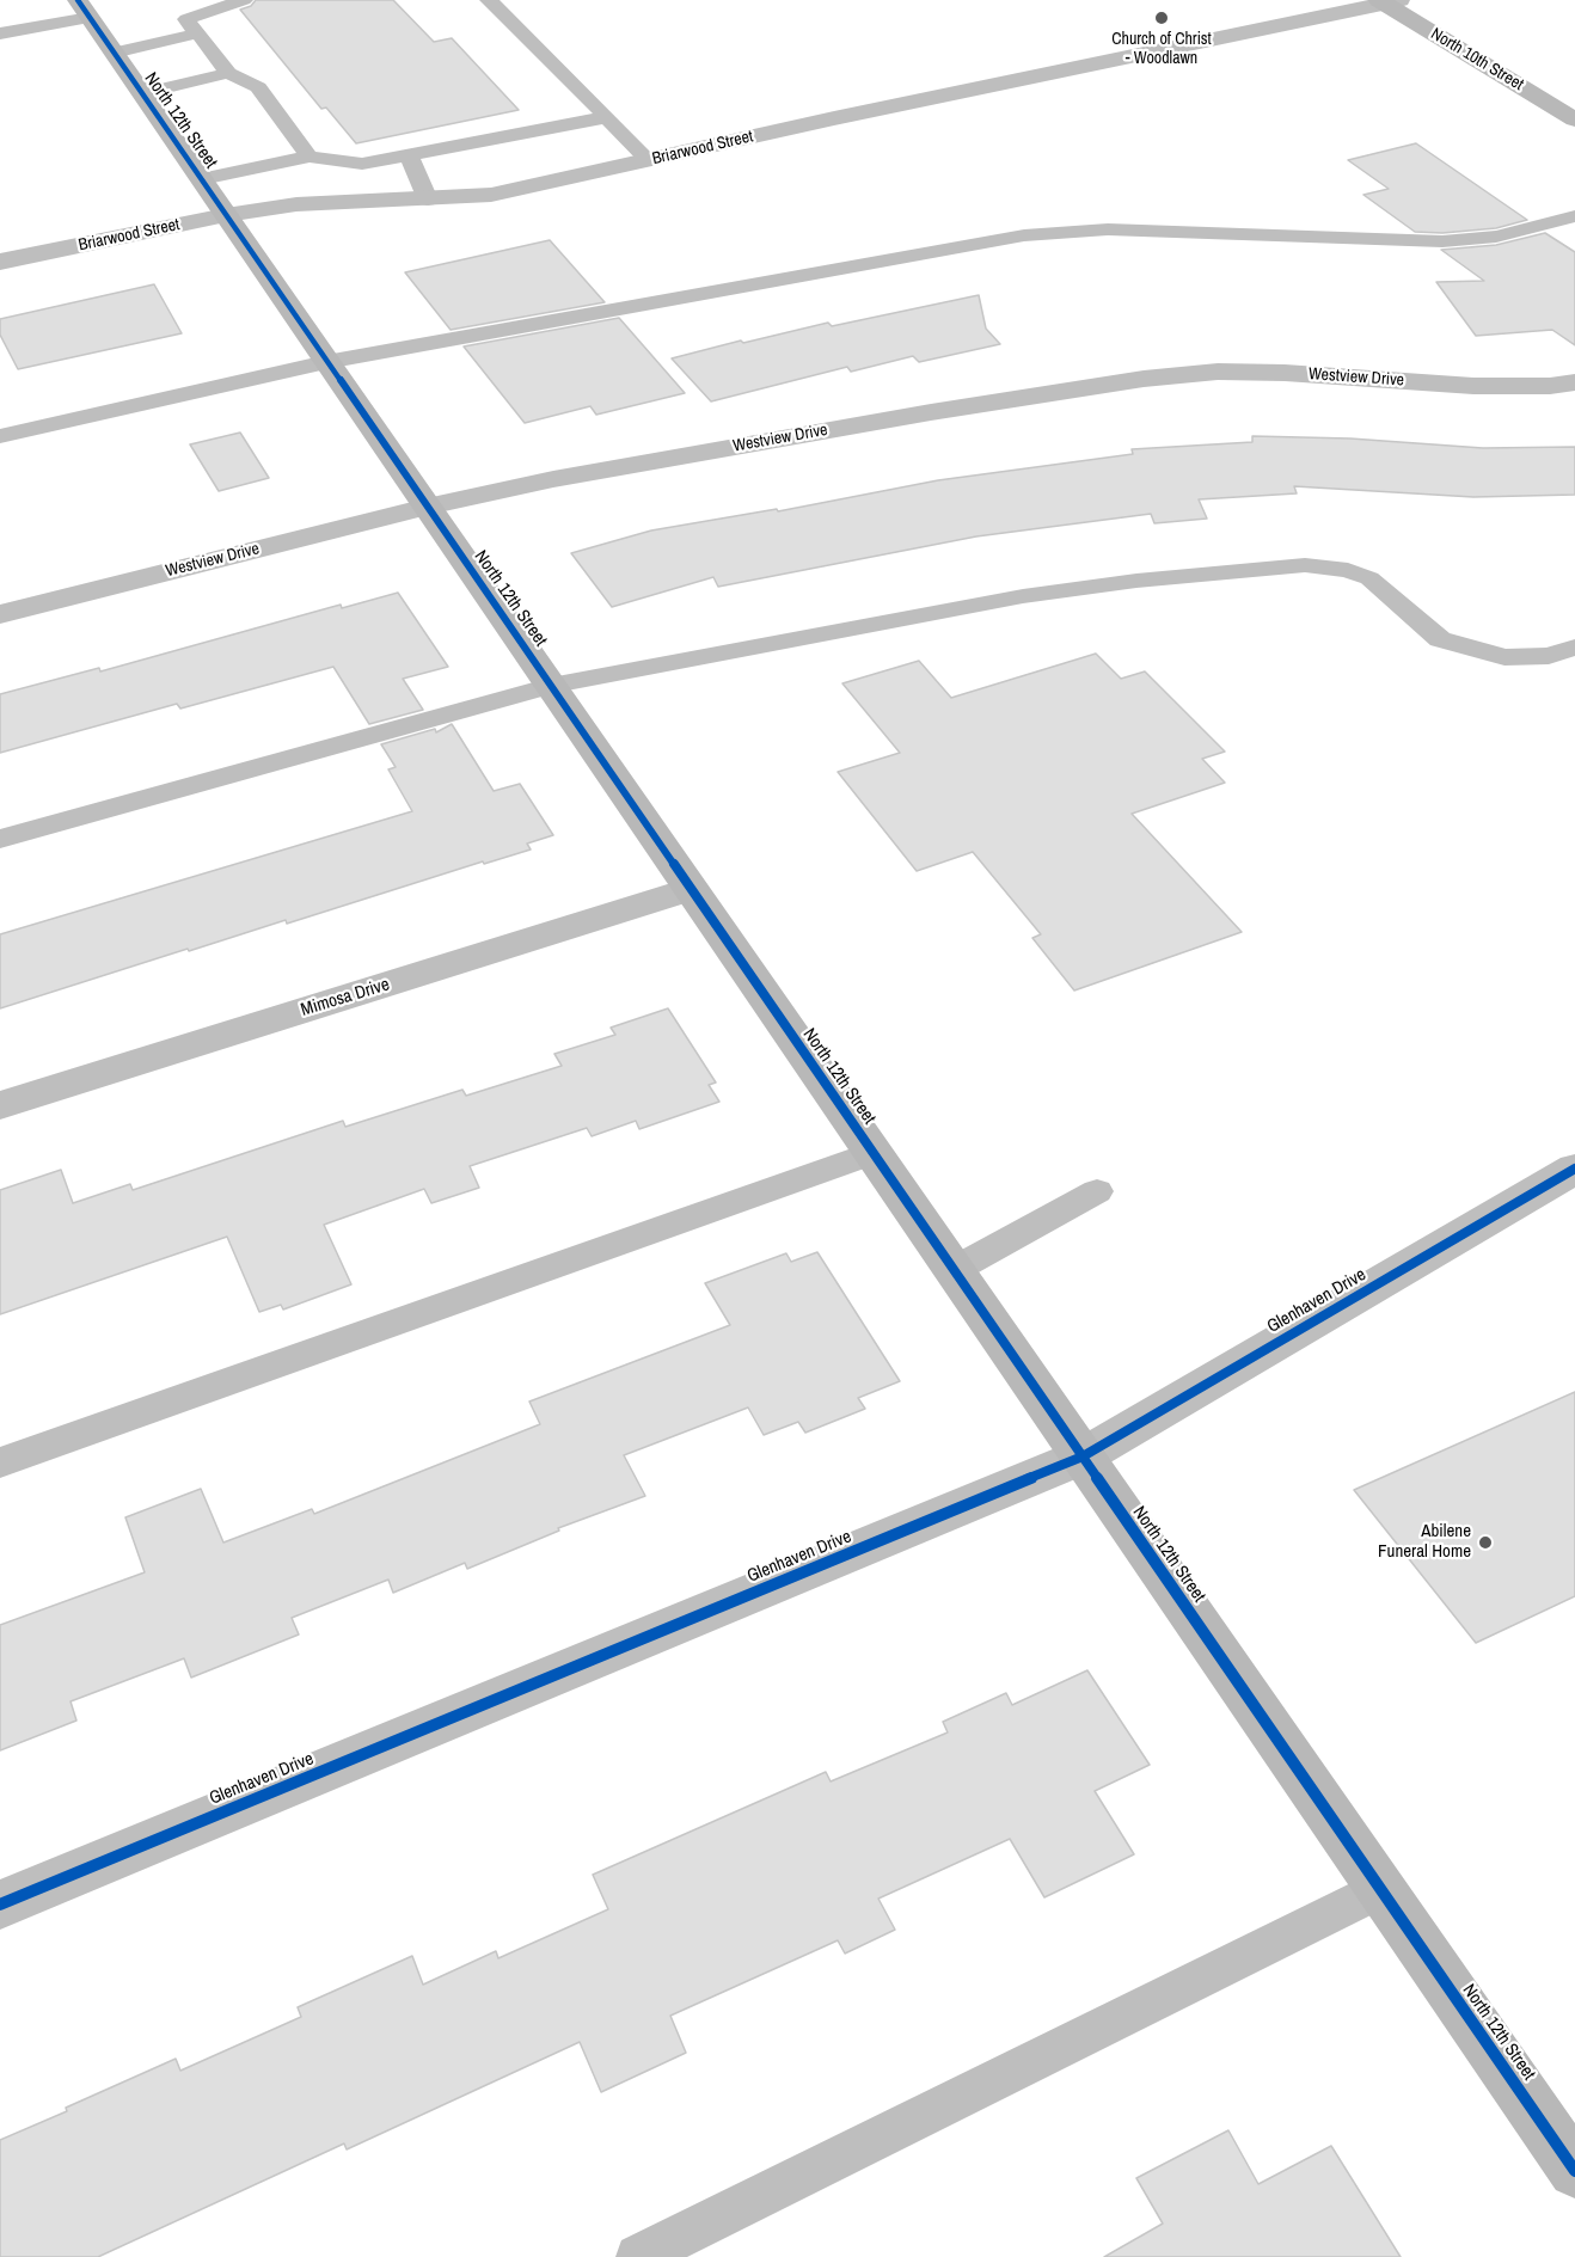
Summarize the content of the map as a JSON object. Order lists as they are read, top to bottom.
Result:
{
  "streets": {
    "street": [
      "North 10th Street",
      "North 12th Street",
      "Briarwood Street",
      "Westview Drive",
      "Mimosa Drive",
      "Glenhaven Drive"
    ]
  },
  "crossings": [
    ["North 10th Street", "Briarwood Street"],
    ["North 12th Street", "Briarwood Street"],
    ["North 12th Street", "Westview Drive"],
    ["North 12th Street", "Mimosa Drive"],
    ["North 12th Street", "Glenhaven Drive"]
  ],
  "places": ["Church of Christ - Woodlawn", "Abilene Funeral Home"]
}
